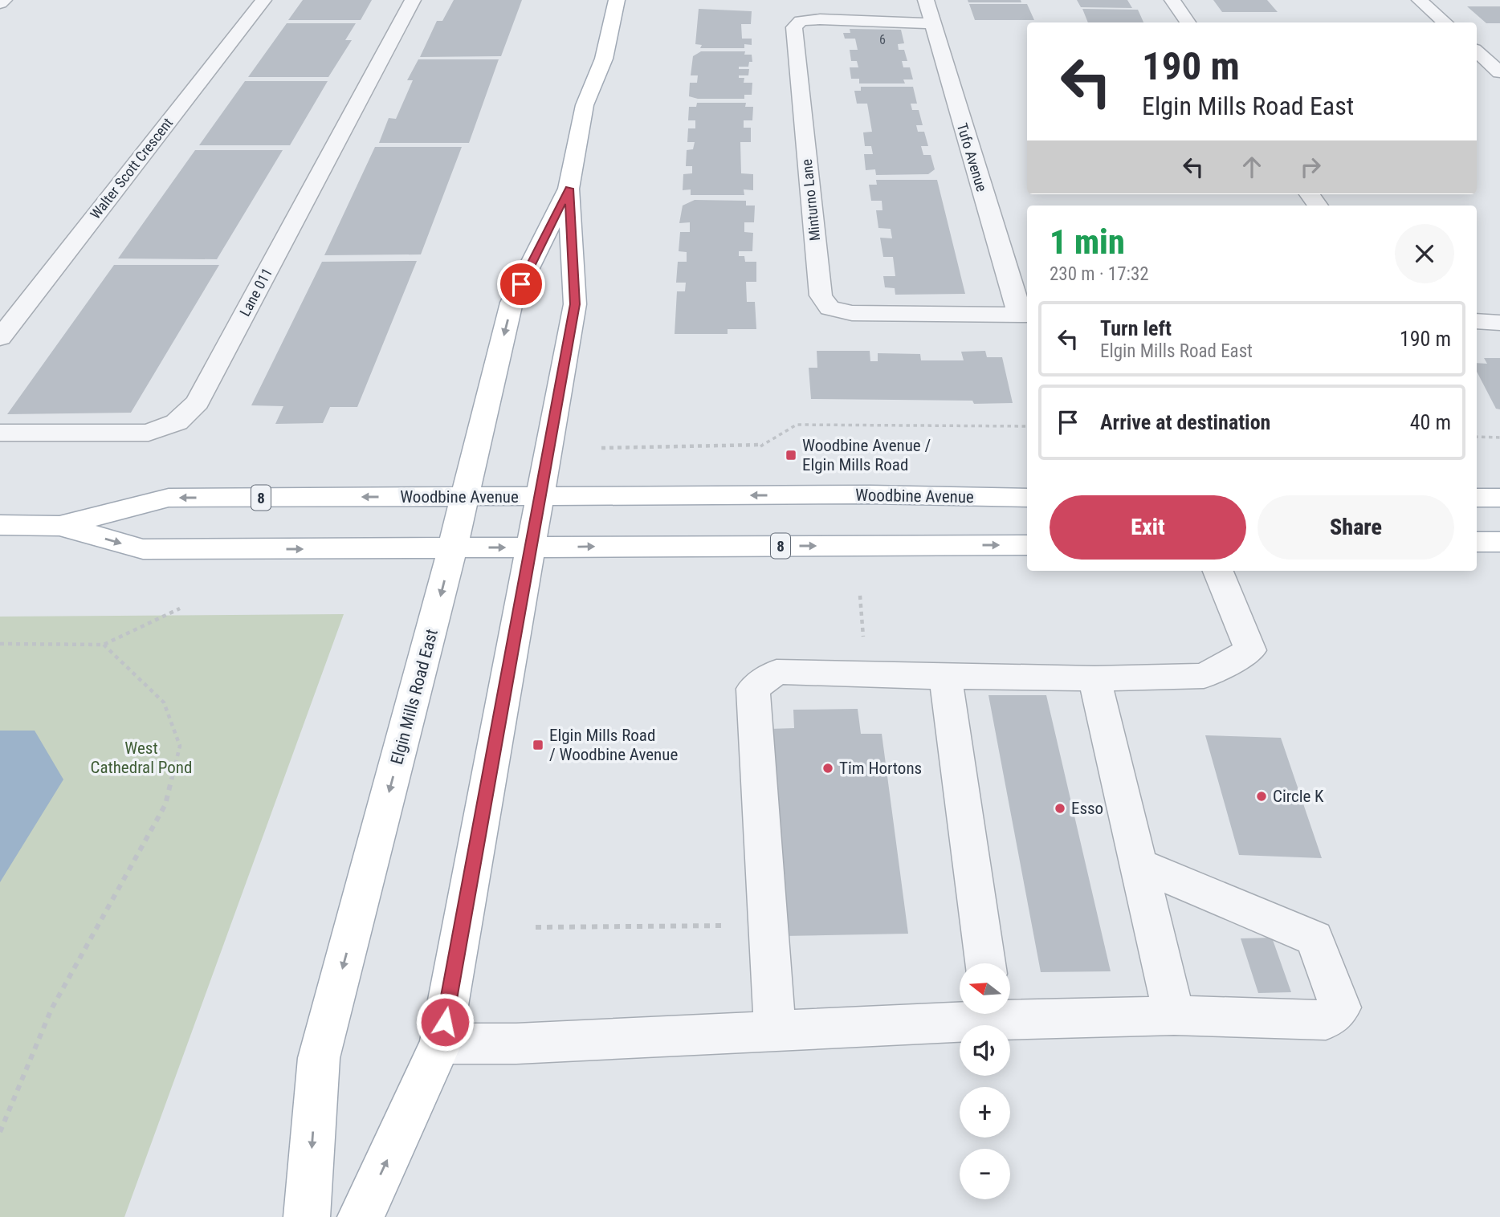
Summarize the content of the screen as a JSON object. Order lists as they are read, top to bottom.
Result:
{
  "streets": {
    "main road": ["Woodbine Avenue", "8", "Elgin Mills Road East"],
    "street": [
      "Tufo Avenue",
      "Walter Scott Crescent",
      "Minturno Lane",
      "Lane 011"
    ]
  },
  "crossings": [
    ["Tufo Avenue", "Minturno Lane"],
    ["Woodbine Avenue", "Elgin Mills Road East"]
  ],
  "parks": ["West Cathedral Pond"],
  "places": {
    "transit": ["Woodbine Avenue / Elgin Mills Road", "Elgin Mills Road / Woodbine Avenue"],
    "other": ["Tim Hortons", "Circle K", "Esso"]
  },
  "house_numbers": ["6"],
  "north": "left",
  "page": {
    "turn": ["190 m", "Elgin Mills Road East"],
    "heading": ["1 min", "230 m · 17:32"],
    "list": [
      {
        "name": "Turn left",
        "note": "Elgin Mills Road East",
        "value": "190 m"
      },
      {
        "name": "Arrive at destination",
        "value": "40 m"
      }
    ],
    "buttons": ["Exit", "Share"],
    "map_buttons": ["+", "−"]
  }
}
